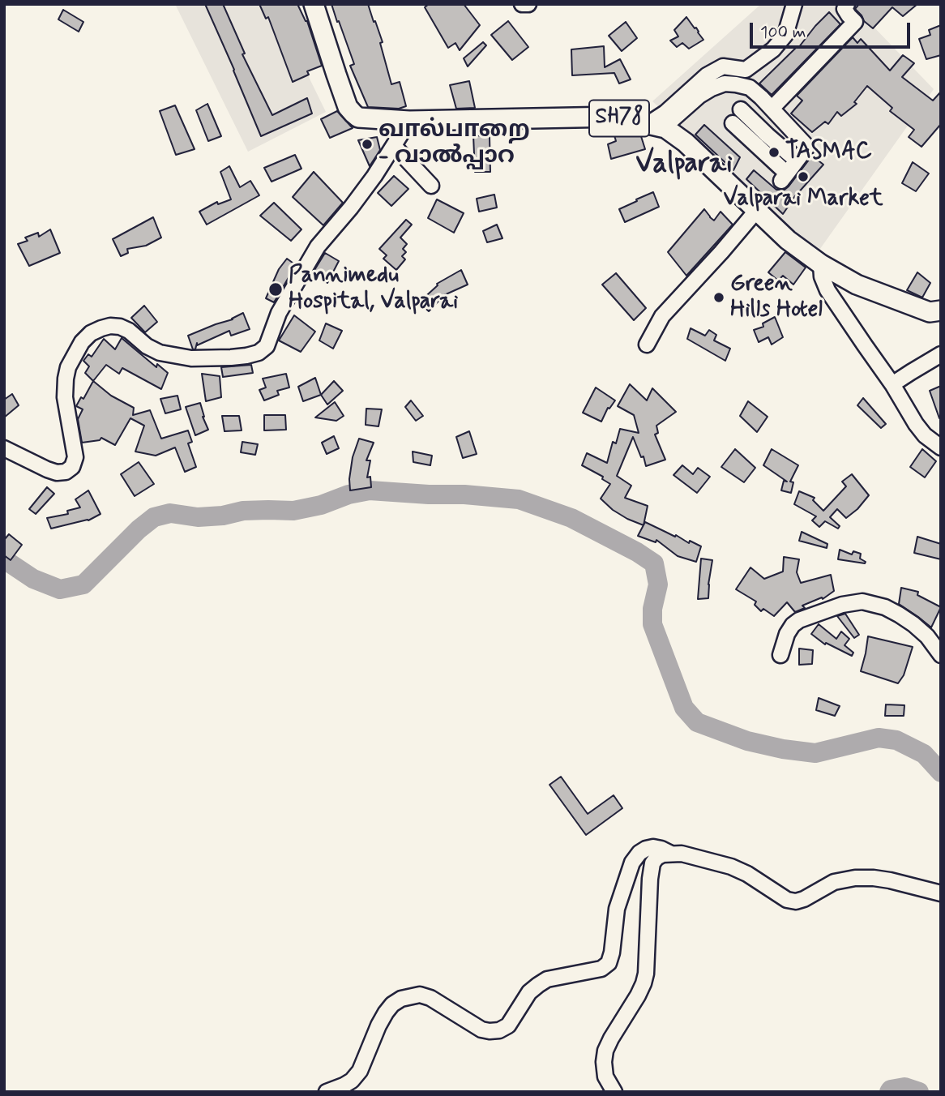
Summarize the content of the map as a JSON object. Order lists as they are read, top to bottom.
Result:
{
  "streets": {
    "main road": ["SH78"]
  },
  "districts": ["Valparai"],
  "places": [
    "வால்பாறை - വാൽപ്പാറ",
    "TASMAC",
    "Valparai Market",
    "Pannimedu Hospital, Valparai",
    "Green Hills Hotel"
  ],
  "scale_bar": "100 m"
}
